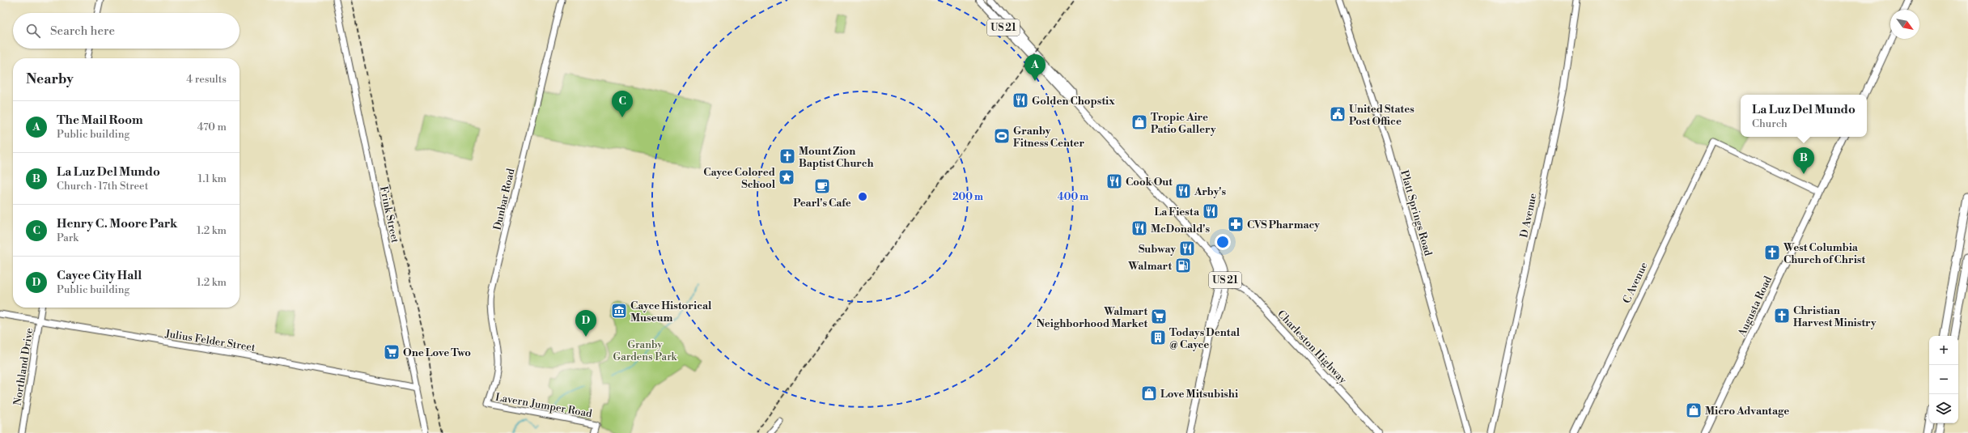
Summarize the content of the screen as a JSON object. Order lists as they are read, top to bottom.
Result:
{
  "streets": {
    "main road": ["US 21", "Augusta Road", "Charleston Highway"],
    "street": [
      "Dunbar Road",
      "Platt Springs Road",
      "Frink Street",
      "D Avenue",
      "C Avenue",
      "Julius Felder Street",
      "Northland Drive",
      "Lavern Jumper Road"
    ]
  },
  "crossings": [
    ["US 21", "Charleston Highway"],
    ["Dunbar Road", "Lavern Jumper Road"],
    ["Frink Street", "Julius Felder Street"],
    ["C Avenue", "Augusta Road"],
    ["Julius Felder Street", "Northland Drive"]
  ],
  "parks": ["Granby Gardens Park"],
  "places": {
    "restaurant": [
      "Golden Chopstix",
      "Cook Out",
      "Arby's",
      "La Fiesta",
      "McDonald's",
      "Subway"
    ],
    "public building": ["United States Post Office"],
    "shop": ["Tropic Aire Patio Gallery", "Love Mitsubishi", "Micro Advantage"],
    "sports": ["Granby Fitness Center"],
    "church": ["Mount Zion Baptist Church", "West Columbia Church of Christ", "Christian Harvest Ministry"],
    "place": ["Cayce Colored School"],
    "cafe": ["Pearl's Cafe"],
    "pharmacy": ["CVS Pharmacy"],
    "fuel station": ["Walmart"],
    "museum": ["Cayce Historical Museum"],
    "supermarket": ["Walmart Neighborhood Market", "One Love Two"],
    "building": ["Todays Dental @ Cayce"]
  },
  "north": "bottom right",
  "page": {
    "search": "Search here",
    "pins": [
      "A",
      "C",
      "B",
      "D"
    ],
    "heading": ["Nearby", "4 results"],
    "popup": ["La Luz Del Mundo", "Church"],
    "list": [
      {
        "mark": "A",
        "name": "The Mail Room",
        "note": "Public building",
        "value": "470 m"
      },
      {
        "mark": "B",
        "name": "La Luz Del Mundo",
        "note": "Church · 17th Street",
        "value": "1.1 km"
      },
      {
        "mark": "C",
        "name": "Henry C. Moore Park",
        "note": "Park",
        "value": "1.2 km"
      },
      {
        "mark": "D",
        "name": "Cayce City Hall",
        "note": "Public building",
        "value": "1.2 km"
      }
    ],
    "map_buttons": ["+", "−"]
  },
  "rings": ["200 m", "400 m"]
}
